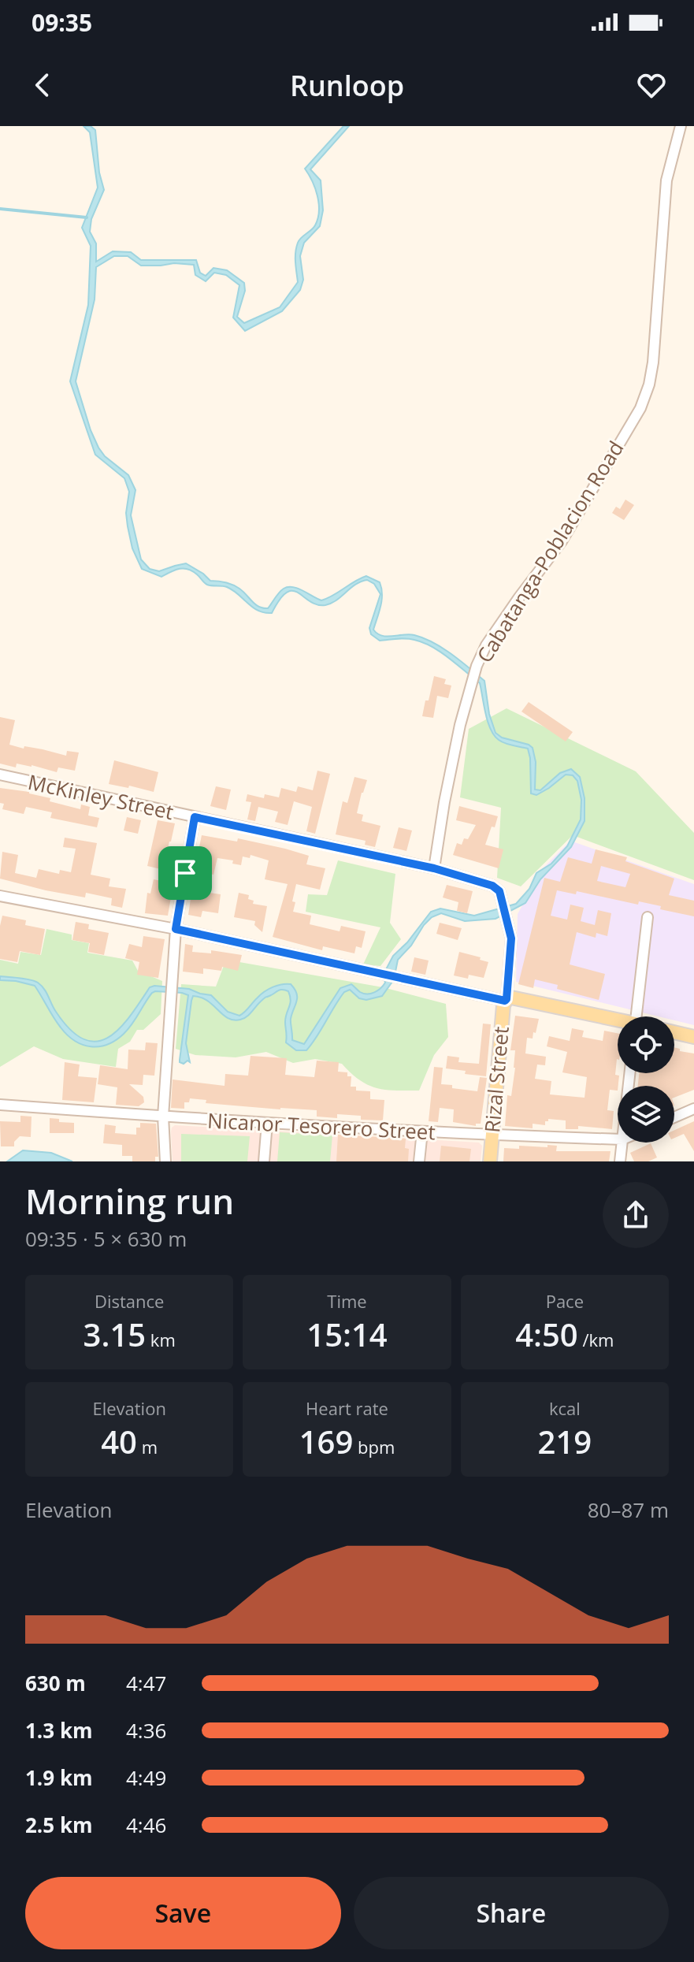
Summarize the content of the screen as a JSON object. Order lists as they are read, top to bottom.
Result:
{
  "streets": {
    "main road": ["Rizal Street"],
    "street": ["Cabatanga-Poblacion Road", "McKinley Street", "Nicanor Tesorero Street"]
  },
  "crossings": [
    ["Cabatanga-Poblacion Road", "McKinley Street"],
    ["McKinley Street", "Rizal Street"],
    ["Rizal Street", "Nicanor Tesorero Street"]
  ],
  "page": {
    "status": "09:35",
    "header": "Runloop",
    "heading": ["Morning run", "09:35 · 5 × 630 m"],
    "stats": [
      ["Distance", "3.15 km"],
      ["Time", "15:14"],
      ["Pace", "4:50 /km"],
      ["Elevation", "40 m"],
      ["Heart rate", "169 bpm"],
      ["kcal", "219"]
    ],
    "chart": ["Elevation", "80–87 m"],
    "list": [
      {
        "name": "630 m",
        "note": "4:47"
      },
      {
        "name": "1.3 km",
        "note": "4:36"
      },
      {
        "name": "1.9 km",
        "note": "4:49"
      },
      {
        "name": "2.5 km",
        "note": "4:46"
      }
    ],
    "buttons": ["Save", "Share"]
  }
}
